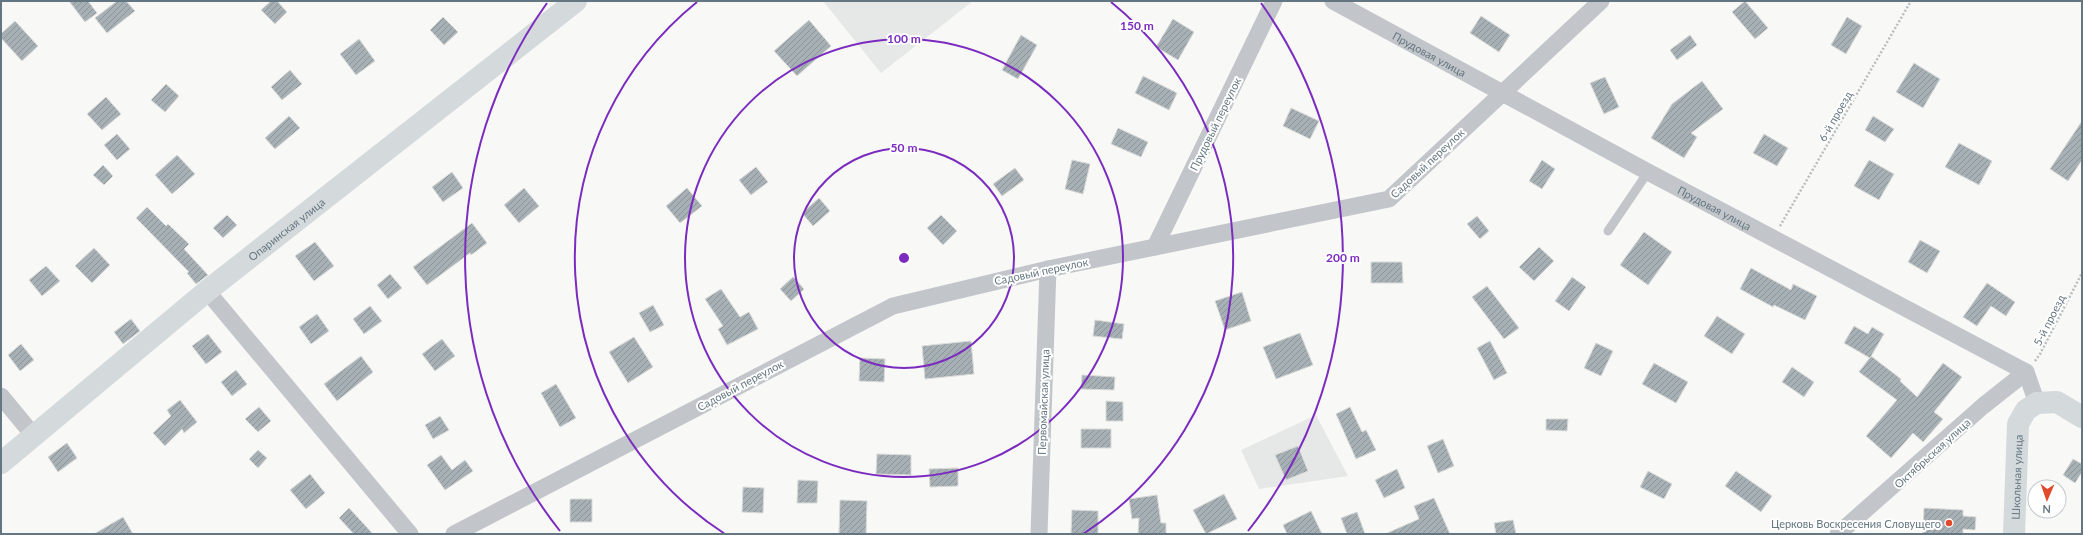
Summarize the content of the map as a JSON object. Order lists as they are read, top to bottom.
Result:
{
  "streets": {
    "main road": ["Опаринская улица", "Школьная улица"],
    "street": [
      "Прудовая улица",
      "Прудовый переулок",
      "Садовый переулок",
      "Первомайская улица",
      "Октябрьская улица"
    ],
    "path": ["6-й проезд", "5-й проезд"]
  },
  "crossings": [
    ["Прудовая улица", "6-й проезд"],
    ["Прудовая улица", "Садовый переулок"],
    ["Прудовая улица", "5-й проезд"],
    ["Прудовая улица", "Октябрьская улица"],
    ["Прудовый переулок", "Садовый переулок"],
    ["Садовый переулок", "Первомайская улица"],
    ["5-й проезд", "Октябрьская улица"]
  ],
  "places": ["Церковь Воскресения Словущего"],
  "north": "bottom",
  "rings": [
    "150 m",
    "100 m",
    "50 m",
    "200 m"
  ]
}
